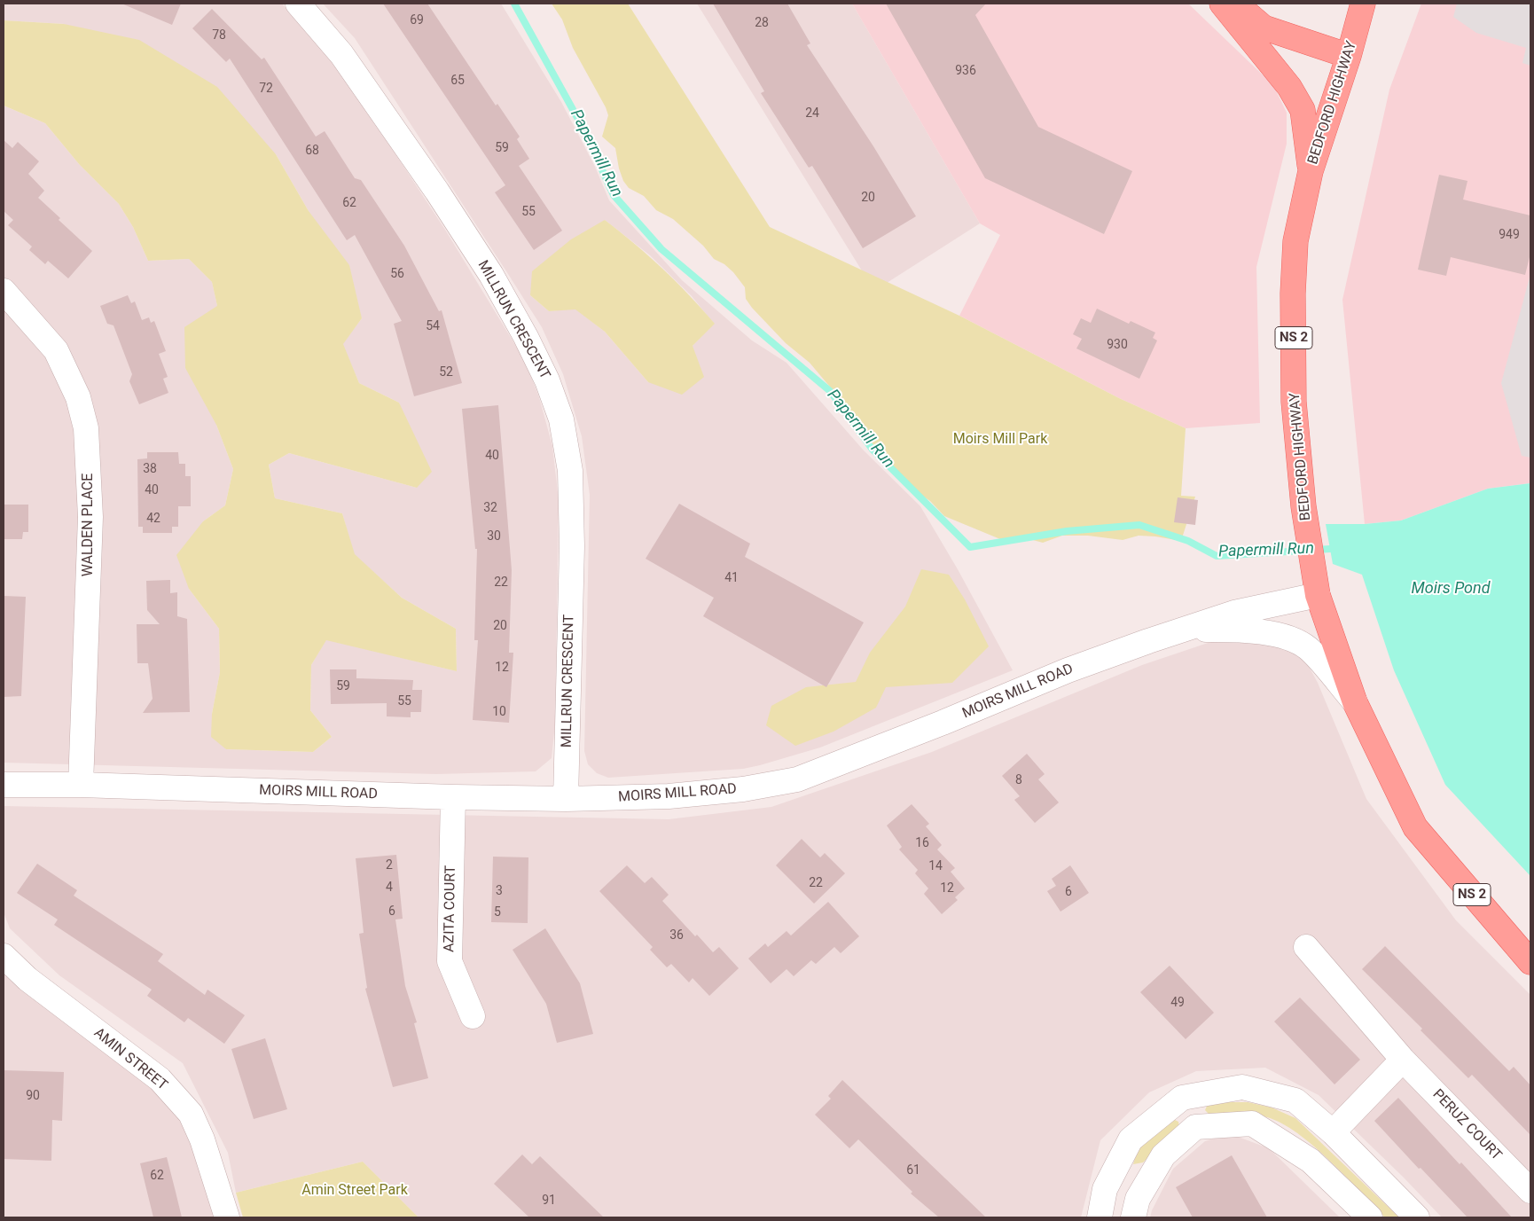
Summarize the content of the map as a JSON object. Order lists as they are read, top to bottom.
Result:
{
  "streets": {
    "main road": ["BEDFORD HIGHWAY", "NS 2"],
    "street": [
      "MILLRUN CRESCENT",
      "WALDEN PLACE",
      "MOIRS MILL ROAD",
      "AZITA COURT",
      "AMIN STREET",
      "PERUZ COURT"
    ]
  },
  "crossings": [
    ["BEDFORD HIGHWAY", "MOIRS MILL ROAD"],
    ["MILLRUN CRESCENT", "MOIRS MILL ROAD"],
    ["WALDEN PLACE", "MOIRS MILL ROAD"],
    ["MOIRS MILL ROAD", "AZITA COURT"]
  ],
  "water": ["Papermill Run", "Moirs Pond"],
  "parks": ["Moirs Mill Park", "Amin Street Park"],
  "house_numbers": [
    "69",
    "28",
    "78",
    "936",
    "65",
    "72",
    "24",
    "59",
    "68",
    "20",
    "62",
    "55",
    "949",
    "56",
    "54",
    "930",
    "52",
    "40",
    "38",
    "40",
    "32",
    "42",
    "30",
    "41",
    "22",
    "20",
    "12",
    "59",
    "55",
    "10",
    "8",
    "16",
    "2",
    "14",
    "22",
    "4",
    "12",
    "3",
    "6",
    "6",
    "5",
    "36",
    "49",
    "90",
    "61",
    "62",
    "91"
  ]
}
